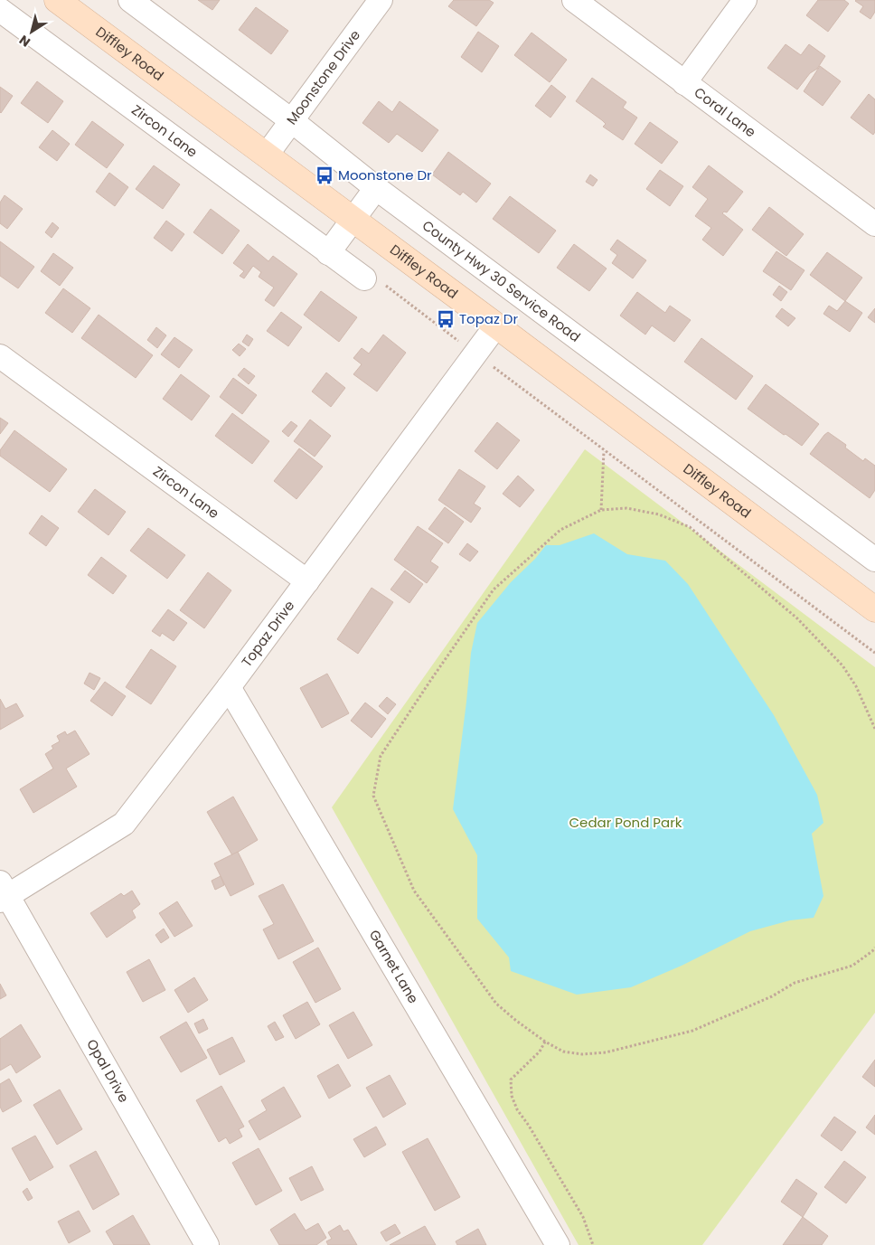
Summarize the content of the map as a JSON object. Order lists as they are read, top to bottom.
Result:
{
  "streets": {
    "main road": ["Diffley Road"],
    "street": [
      "Moonstone Drive",
      "Coral Lane",
      "Zircon Lane",
      "County Hwy 30 Service Road",
      "Topaz Drive",
      "Garnet Lane",
      "Opal Drive"
    ]
  },
  "crossings": [
    ["Diffley Road", "Moonstone Drive"],
    ["Diffley Road", "Topaz Drive"],
    ["Moonstone Drive", "County Hwy 30 Service Road"],
    ["Zircon Lane", "Topaz Drive"],
    ["Topaz Drive", "Garnet Lane"],
    ["Topaz Drive", "Opal Drive"]
  ],
  "parks": ["Cedar Pond Park"],
  "places": {
    "bus stop": ["Moonstone Dr", "Topaz Dr"]
  },
  "north": "bottom left"
}
